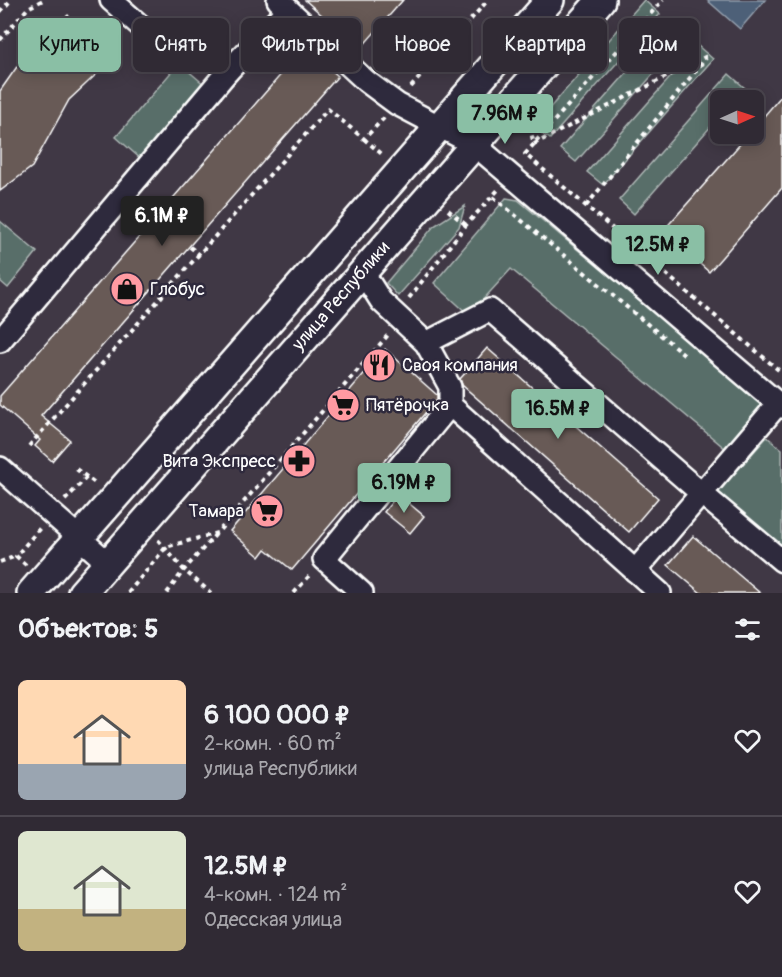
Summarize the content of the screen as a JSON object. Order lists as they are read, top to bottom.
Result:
{
  "streets": {
    "main road": ["улица Республики"]
  },
  "places": {
    "shop": ["Глобус"],
    "restaurant": ["Своя компания"],
    "supermarket": ["Пятёрочка", "Тамара"],
    "pharmacy": ["Вита Экспресс"]
  },
  "north": "right",
  "page": {
    "chip": [
      "Купить",
      "Снять",
      "Фильтры",
      "Новое",
      "Квартира",
      "Дом"
    ],
    "price": [
      "7.96M ₽",
      "6.1M ₽",
      "12.5M ₽",
      "16.5M ₽",
      "6.19M ₽"
    ],
    "heading": "Объектов: 5",
    "list": [
      {
        "name": "6 100 000 ₽",
        "note": "2-комн. · 60 m² · улица Республики"
      },
      {
        "name": "12.5M ₽",
        "note": "4-комн. · 124 m² · Одесская улица"
      }
    ]
  }
}
